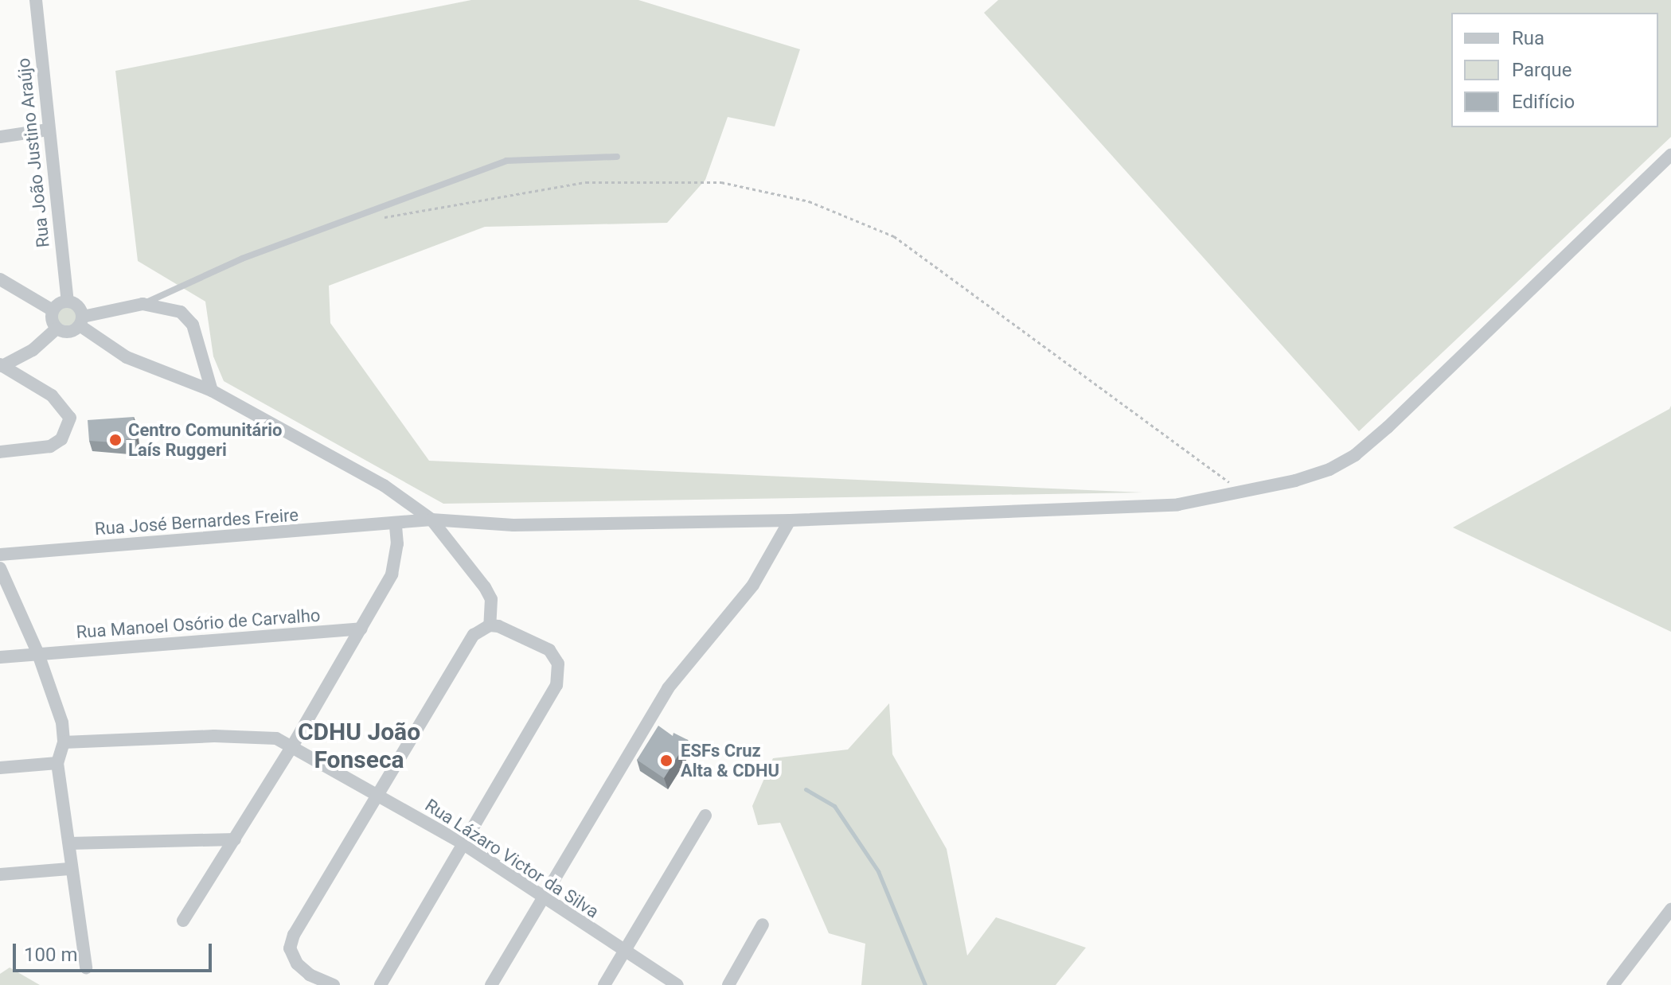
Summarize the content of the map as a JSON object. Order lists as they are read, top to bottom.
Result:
{
  "streets": {
    "street": [
      "Rua João Justino Araújo",
      "Rua José Bernardes Freire",
      "Rua Manoel Osório de Carvalho",
      "Rua Lázaro Victor da Silva"
    ]
  },
  "districts": ["CDHU João Fonseca"],
  "places": ["Centro Comunitário Laís Ruggeri", "ESFs Cruz Alta & CDHU"],
  "legend": ["Rua", "Parque", "Edifício"],
  "scale_bar": "100 m"
}
